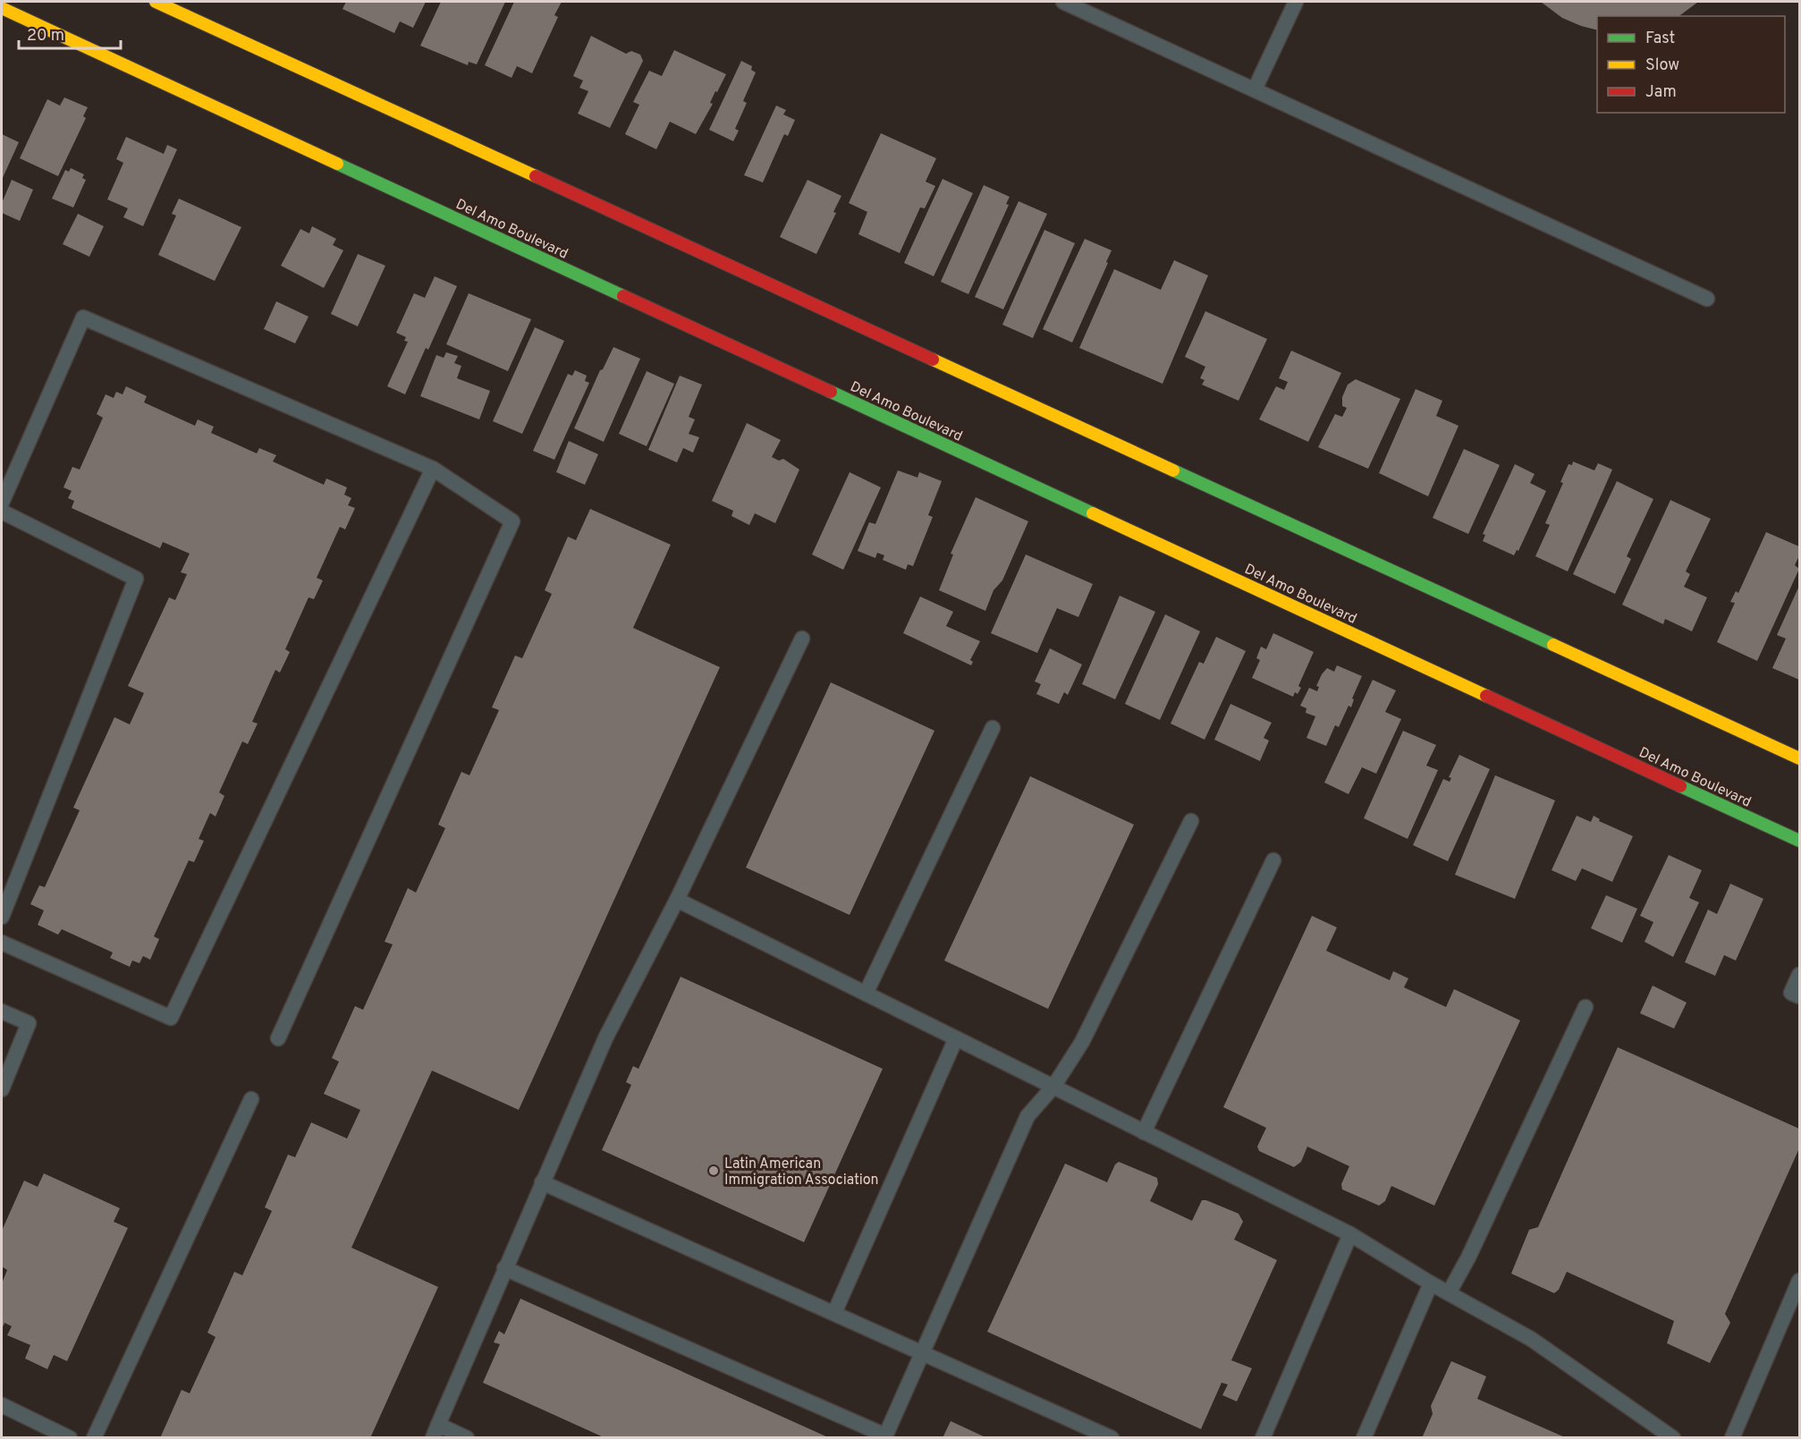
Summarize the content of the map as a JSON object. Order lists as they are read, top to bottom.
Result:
{
  "streets": {
    "main road": ["Del Amo Boulevard"]
  },
  "places": ["Latin American Immigration Association"],
  "legend": ["Fast", "Slow", "Jam"],
  "scale_bar": "20 m"
}
